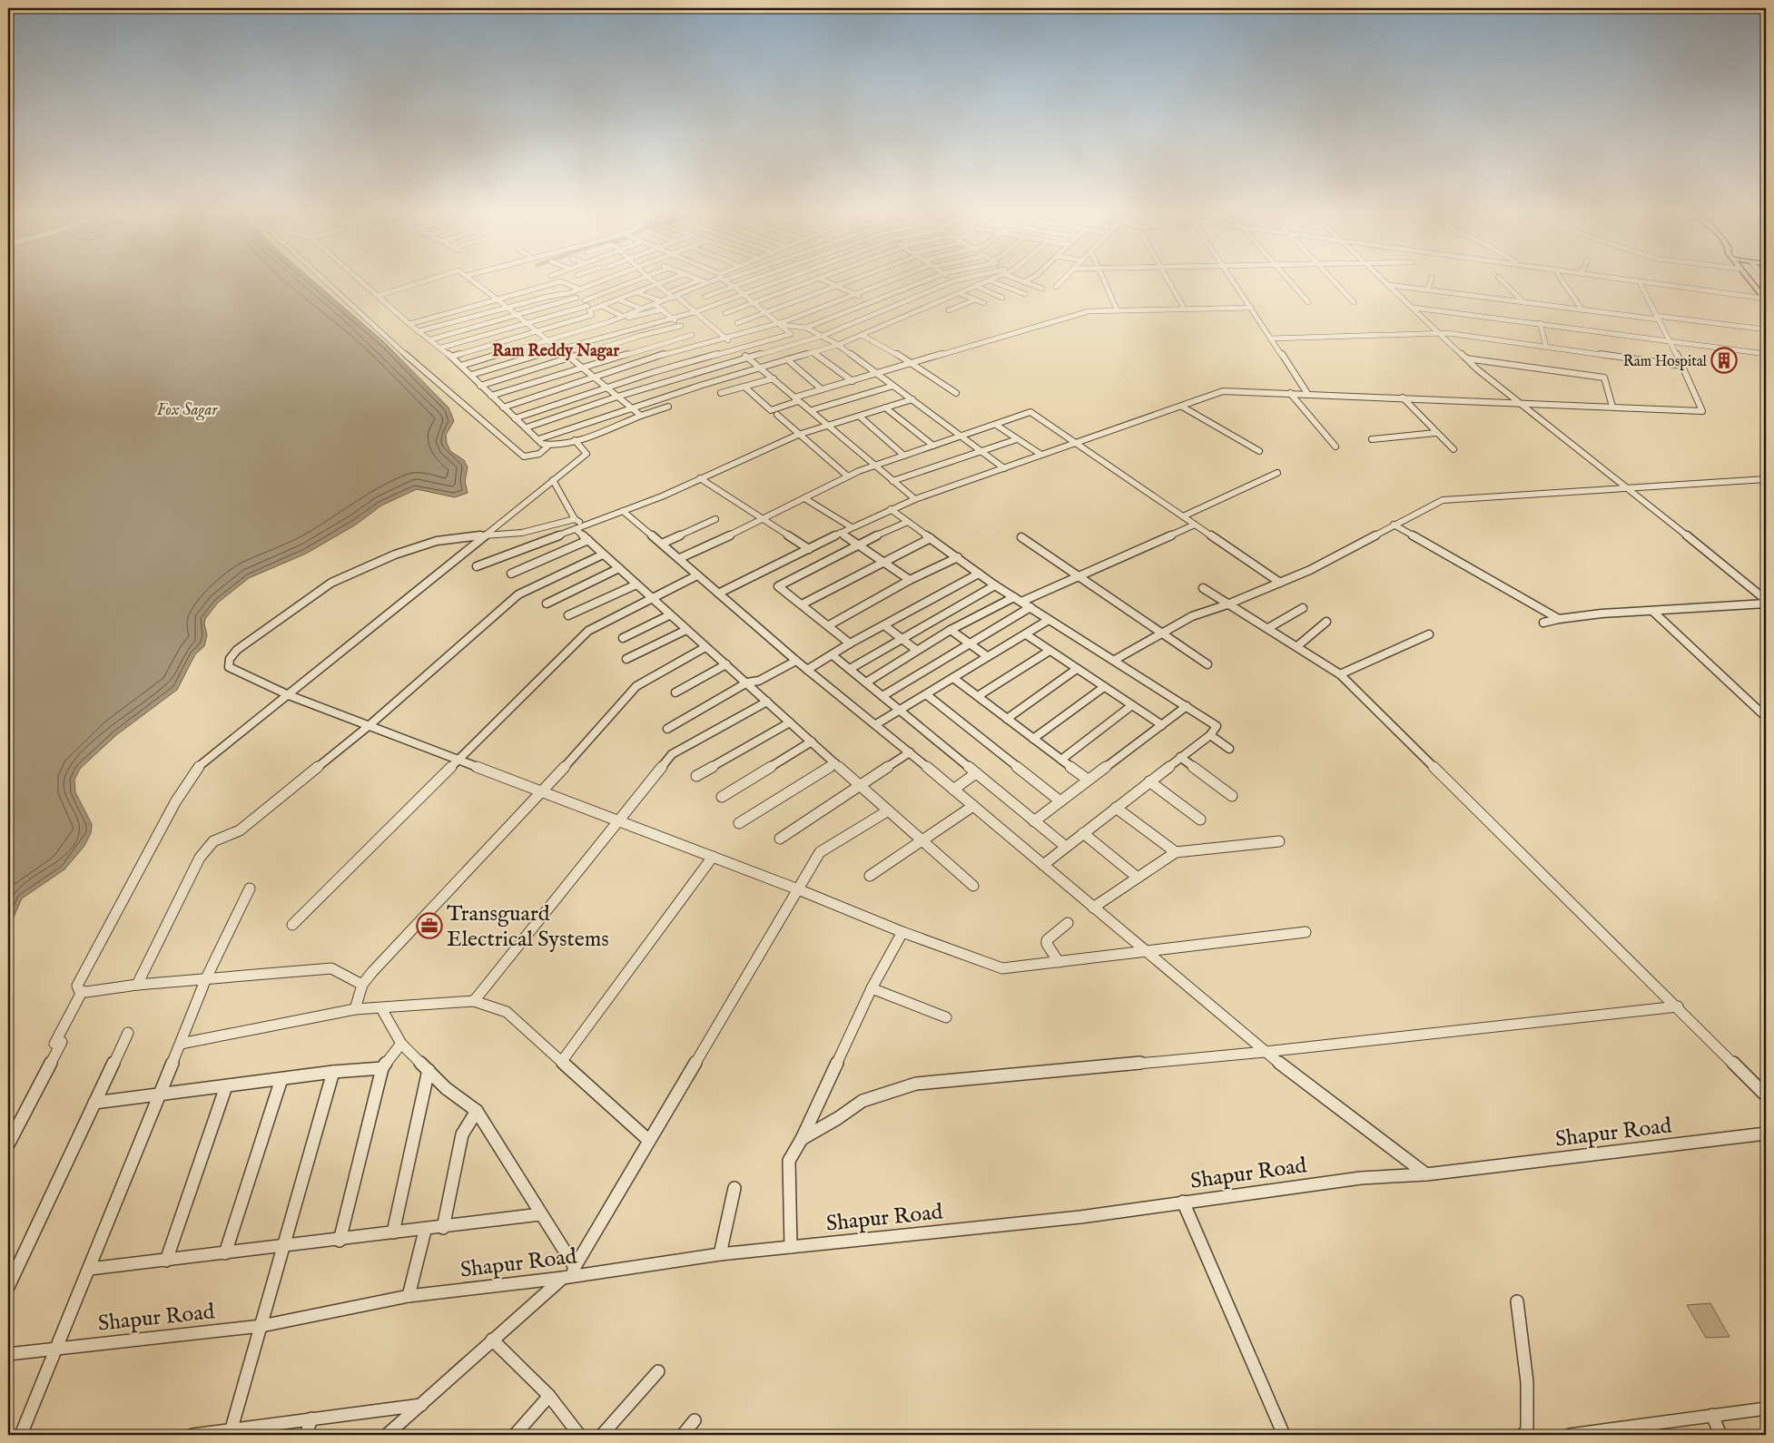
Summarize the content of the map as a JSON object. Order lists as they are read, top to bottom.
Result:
{
  "streets": {
    "street": ["Shapur Road"]
  },
  "districts": ["Ram Reddy Nagar"],
  "water": ["Fox Sagar"],
  "places": {
    "building": ["Ram Hospital"],
    "office": ["Transguard Electrical Systems"]
  }
}
